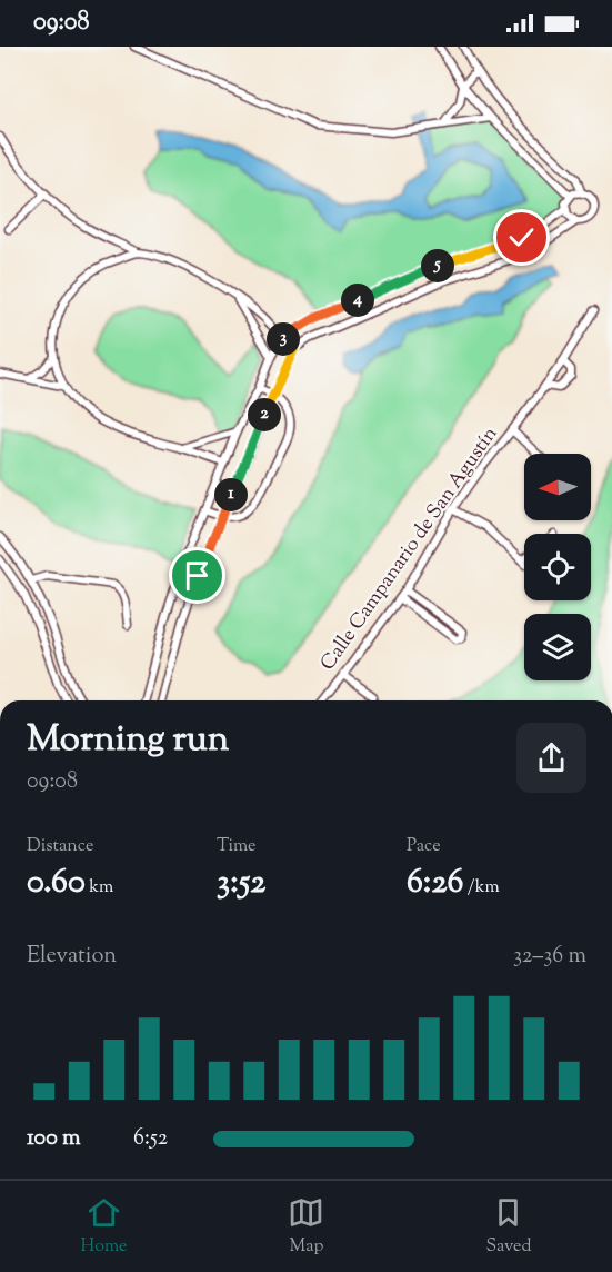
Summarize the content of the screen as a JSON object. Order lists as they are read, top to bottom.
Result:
{
  "streets": {
    "street": ["Calle Campanario de San Agustín"]
  },
  "north": "left",
  "page": {
    "status": "09:08",
    "pins": [
      "5",
      "4",
      "3",
      "2",
      "1"
    ],
    "heading": ["Morning run", "09:08"],
    "stats": [
      ["Distance", "0.60 km"],
      ["Time", "3:52"],
      ["Pace", "6:26 /km"]
    ],
    "chart": ["Elevation", "32–36 m"],
    "list": [
      {
        "name": "100 m",
        "note": "6:52"
      }
    ],
    "tabs": ["Home", "Map", "Saved"]
  }
}
